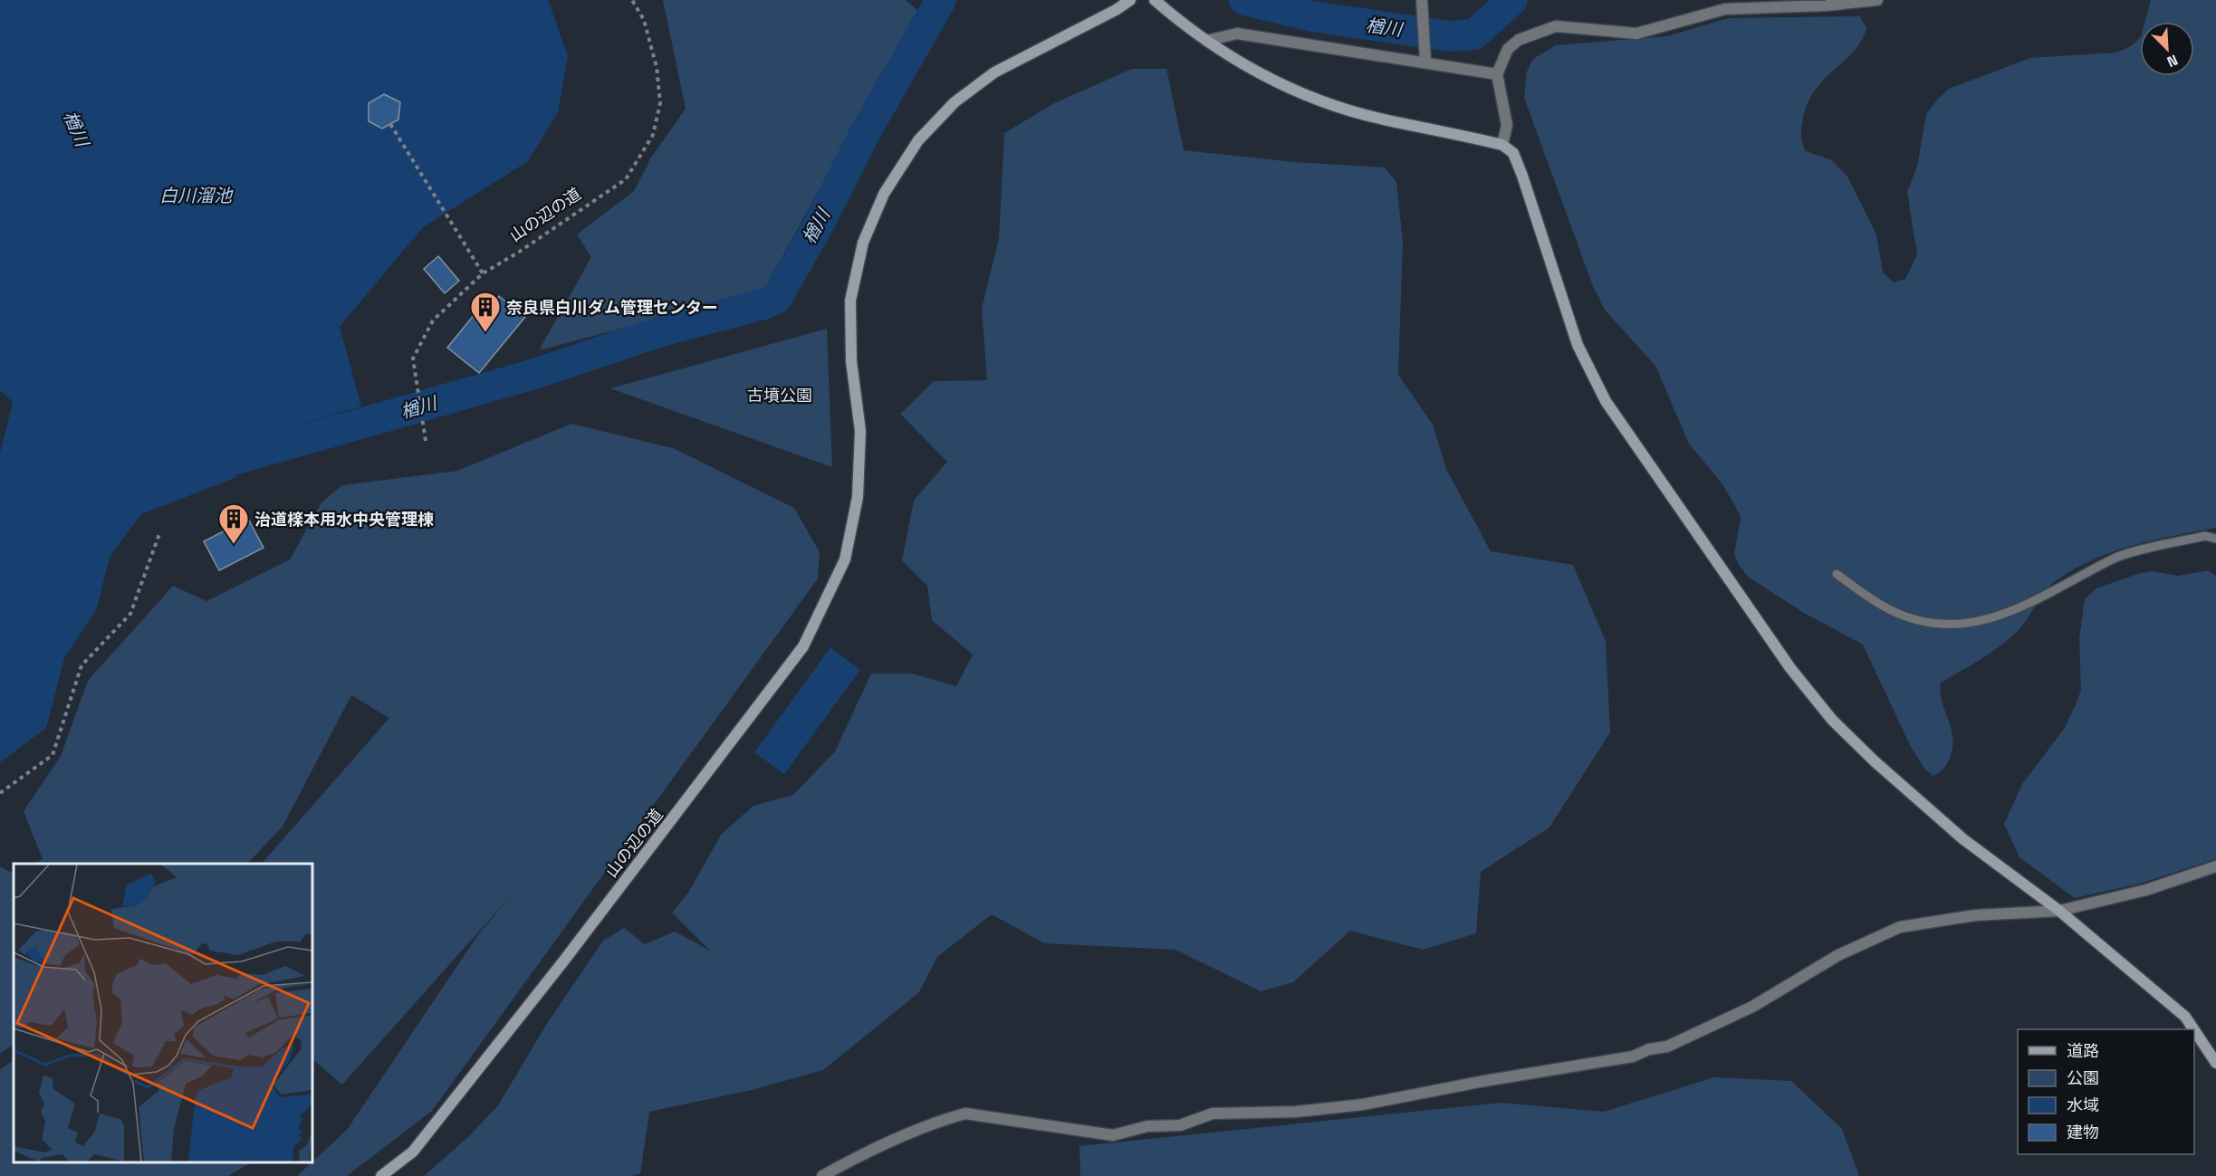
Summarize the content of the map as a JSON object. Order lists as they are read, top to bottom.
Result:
{
  "streets": {
    "street": ["山の辺の道"]
  },
  "water": ["楢川", "白川溜池"],
  "parks": ["古墳公園"],
  "places": {
    "building": ["奈良県白川ダム管理センター", "治道檪本用水中央管理棟"]
  },
  "legend": [
    "道路",
    "公園",
    "水域",
    "建物"
  ],
  "north": "bottom right"
}
